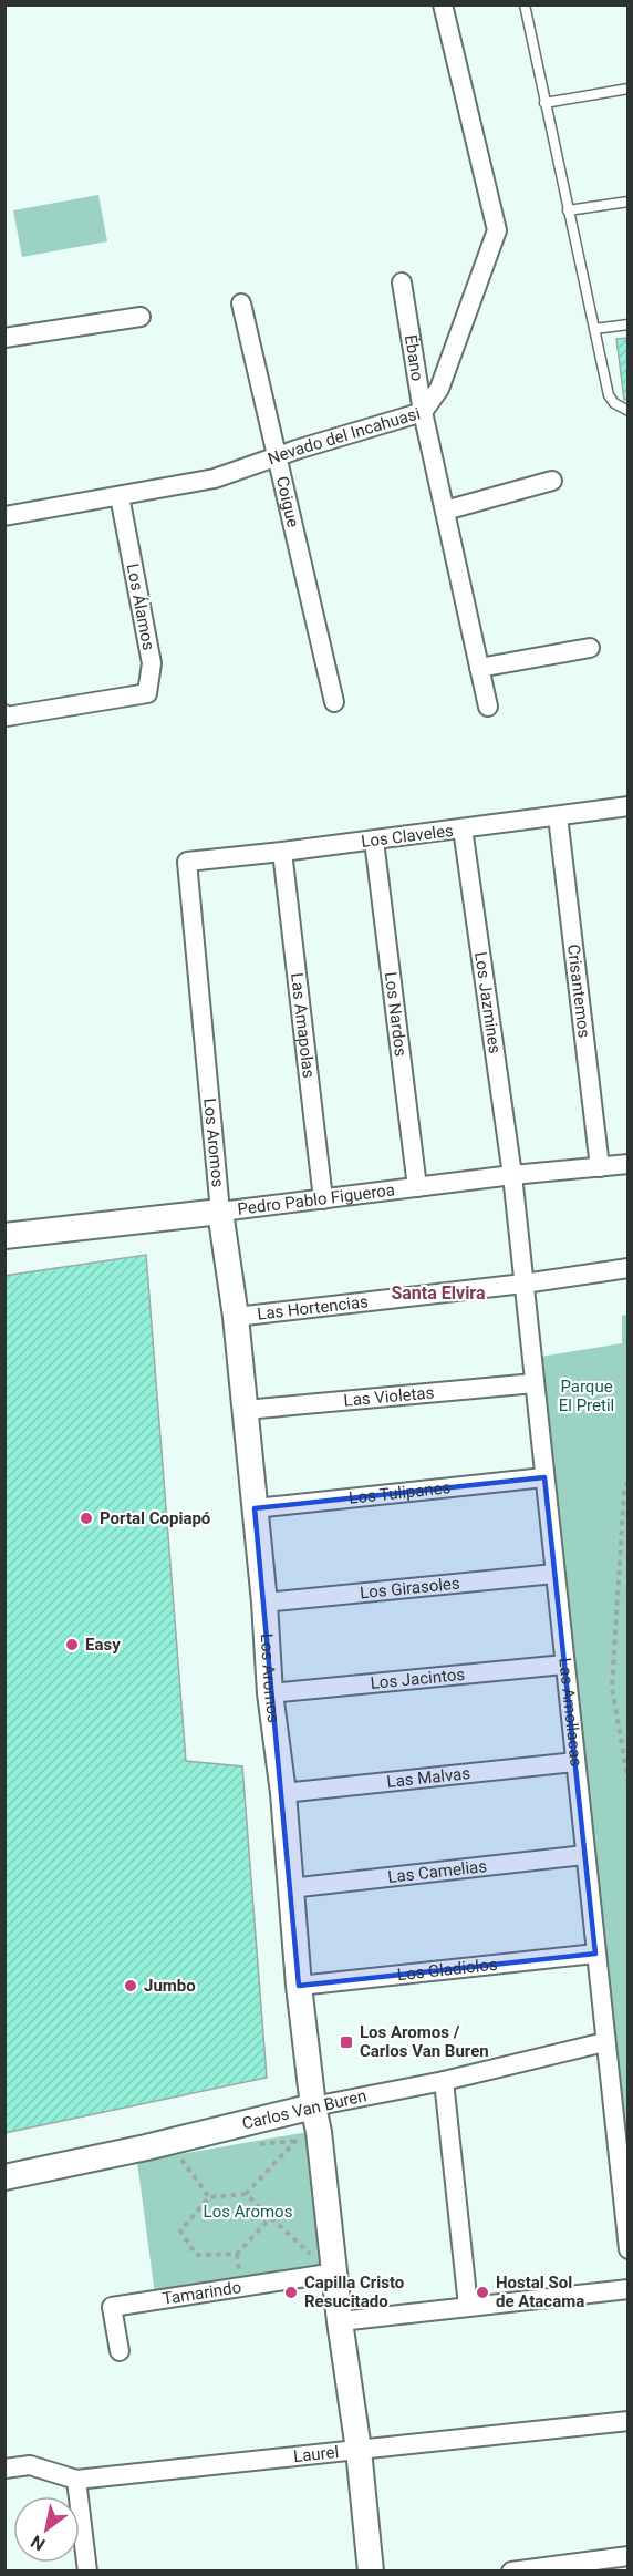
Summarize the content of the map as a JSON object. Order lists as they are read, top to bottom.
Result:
{
  "streets": {
    "street": [
      "Ébano",
      "Nevado del Incahuasi",
      "Coigue",
      "Los Álamos",
      "Los Claveles",
      "Crisantemos",
      "Los Jazmines",
      "Los Nardos",
      "Las Amapolas",
      "Los Aromos",
      "Pedro Pablo Figueroa",
      "Las Hortencias",
      "Las Violetas",
      "Los Tulipanes",
      "Los Girasoles",
      "Los Jacintos",
      "Las Amollacas",
      "Las Malvas",
      "Las Camelias",
      "Los Gladiolos",
      "Carlos Van Buren",
      "Tamarindo",
      "Laurel"
    ]
  },
  "crossings": [
    ["Ébano", "Nevado del Incahuasi"],
    ["Nevado del Incahuasi", "Coigue"],
    ["Nevado del Incahuasi", "Los Álamos"],
    ["Los Claveles", "Crisantemos"],
    ["Los Claveles", "Los Jazmines"],
    ["Los Claveles", "Los Nardos"],
    ["Los Claveles", "Las Amapolas"],
    ["Los Claveles", "Los Aromos"],
    ["Crisantemos", "Pedro Pablo Figueroa"],
    ["Los Jazmines", "Pedro Pablo Figueroa"],
    ["Los Jazmines", "Las Amollacas"],
    ["Los Nardos", "Pedro Pablo Figueroa"],
    ["Las Amapolas", "Pedro Pablo Figueroa"],
    ["Los Aromos", "Pedro Pablo Figueroa"],
    ["Los Aromos", "Las Hortencias"],
    ["Los Aromos", "Las Violetas"],
    ["Los Aromos", "Los Tulipanes"],
    ["Los Aromos", "Los Girasoles"],
    ["Los Aromos", "Los Jacintos"],
    ["Los Aromos", "Las Malvas"],
    ["Los Aromos", "Las Camelias"],
    ["Los Aromos", "Los Gladiolos"],
    ["Los Aromos", "Carlos Van Buren"],
    ["Los Aromos", "Tamarindo"],
    ["Los Aromos", "Laurel"],
    ["Pedro Pablo Figueroa", "Las Amollacas"],
    ["Las Hortencias", "Las Amollacas"],
    ["Las Violetas", "Las Amollacas"],
    ["Los Tulipanes", "Las Amollacas"],
    ["Los Girasoles", "Las Amollacas"],
    ["Los Jacintos", "Las Amollacas"],
    ["Las Amollacas", "Las Malvas"],
    ["Las Amollacas", "Las Camelias"],
    ["Las Amollacas", "Los Gladiolos"],
    ["Las Amollacas", "Carlos Van Buren"]
  ],
  "districts": ["Santa Elvira"],
  "parks": ["Parque El Pretil", "Los Aromos"],
  "places": {
    "other": [
      "Portal Copiapó",
      "Easy",
      "Jumbo",
      "Capilla Cristo Resucitado",
      "Hostal Sol de Atacama"
    ],
    "transit": ["Los Aromos / Carlos Van Buren"]
  },
  "north": "bottom left"
}
